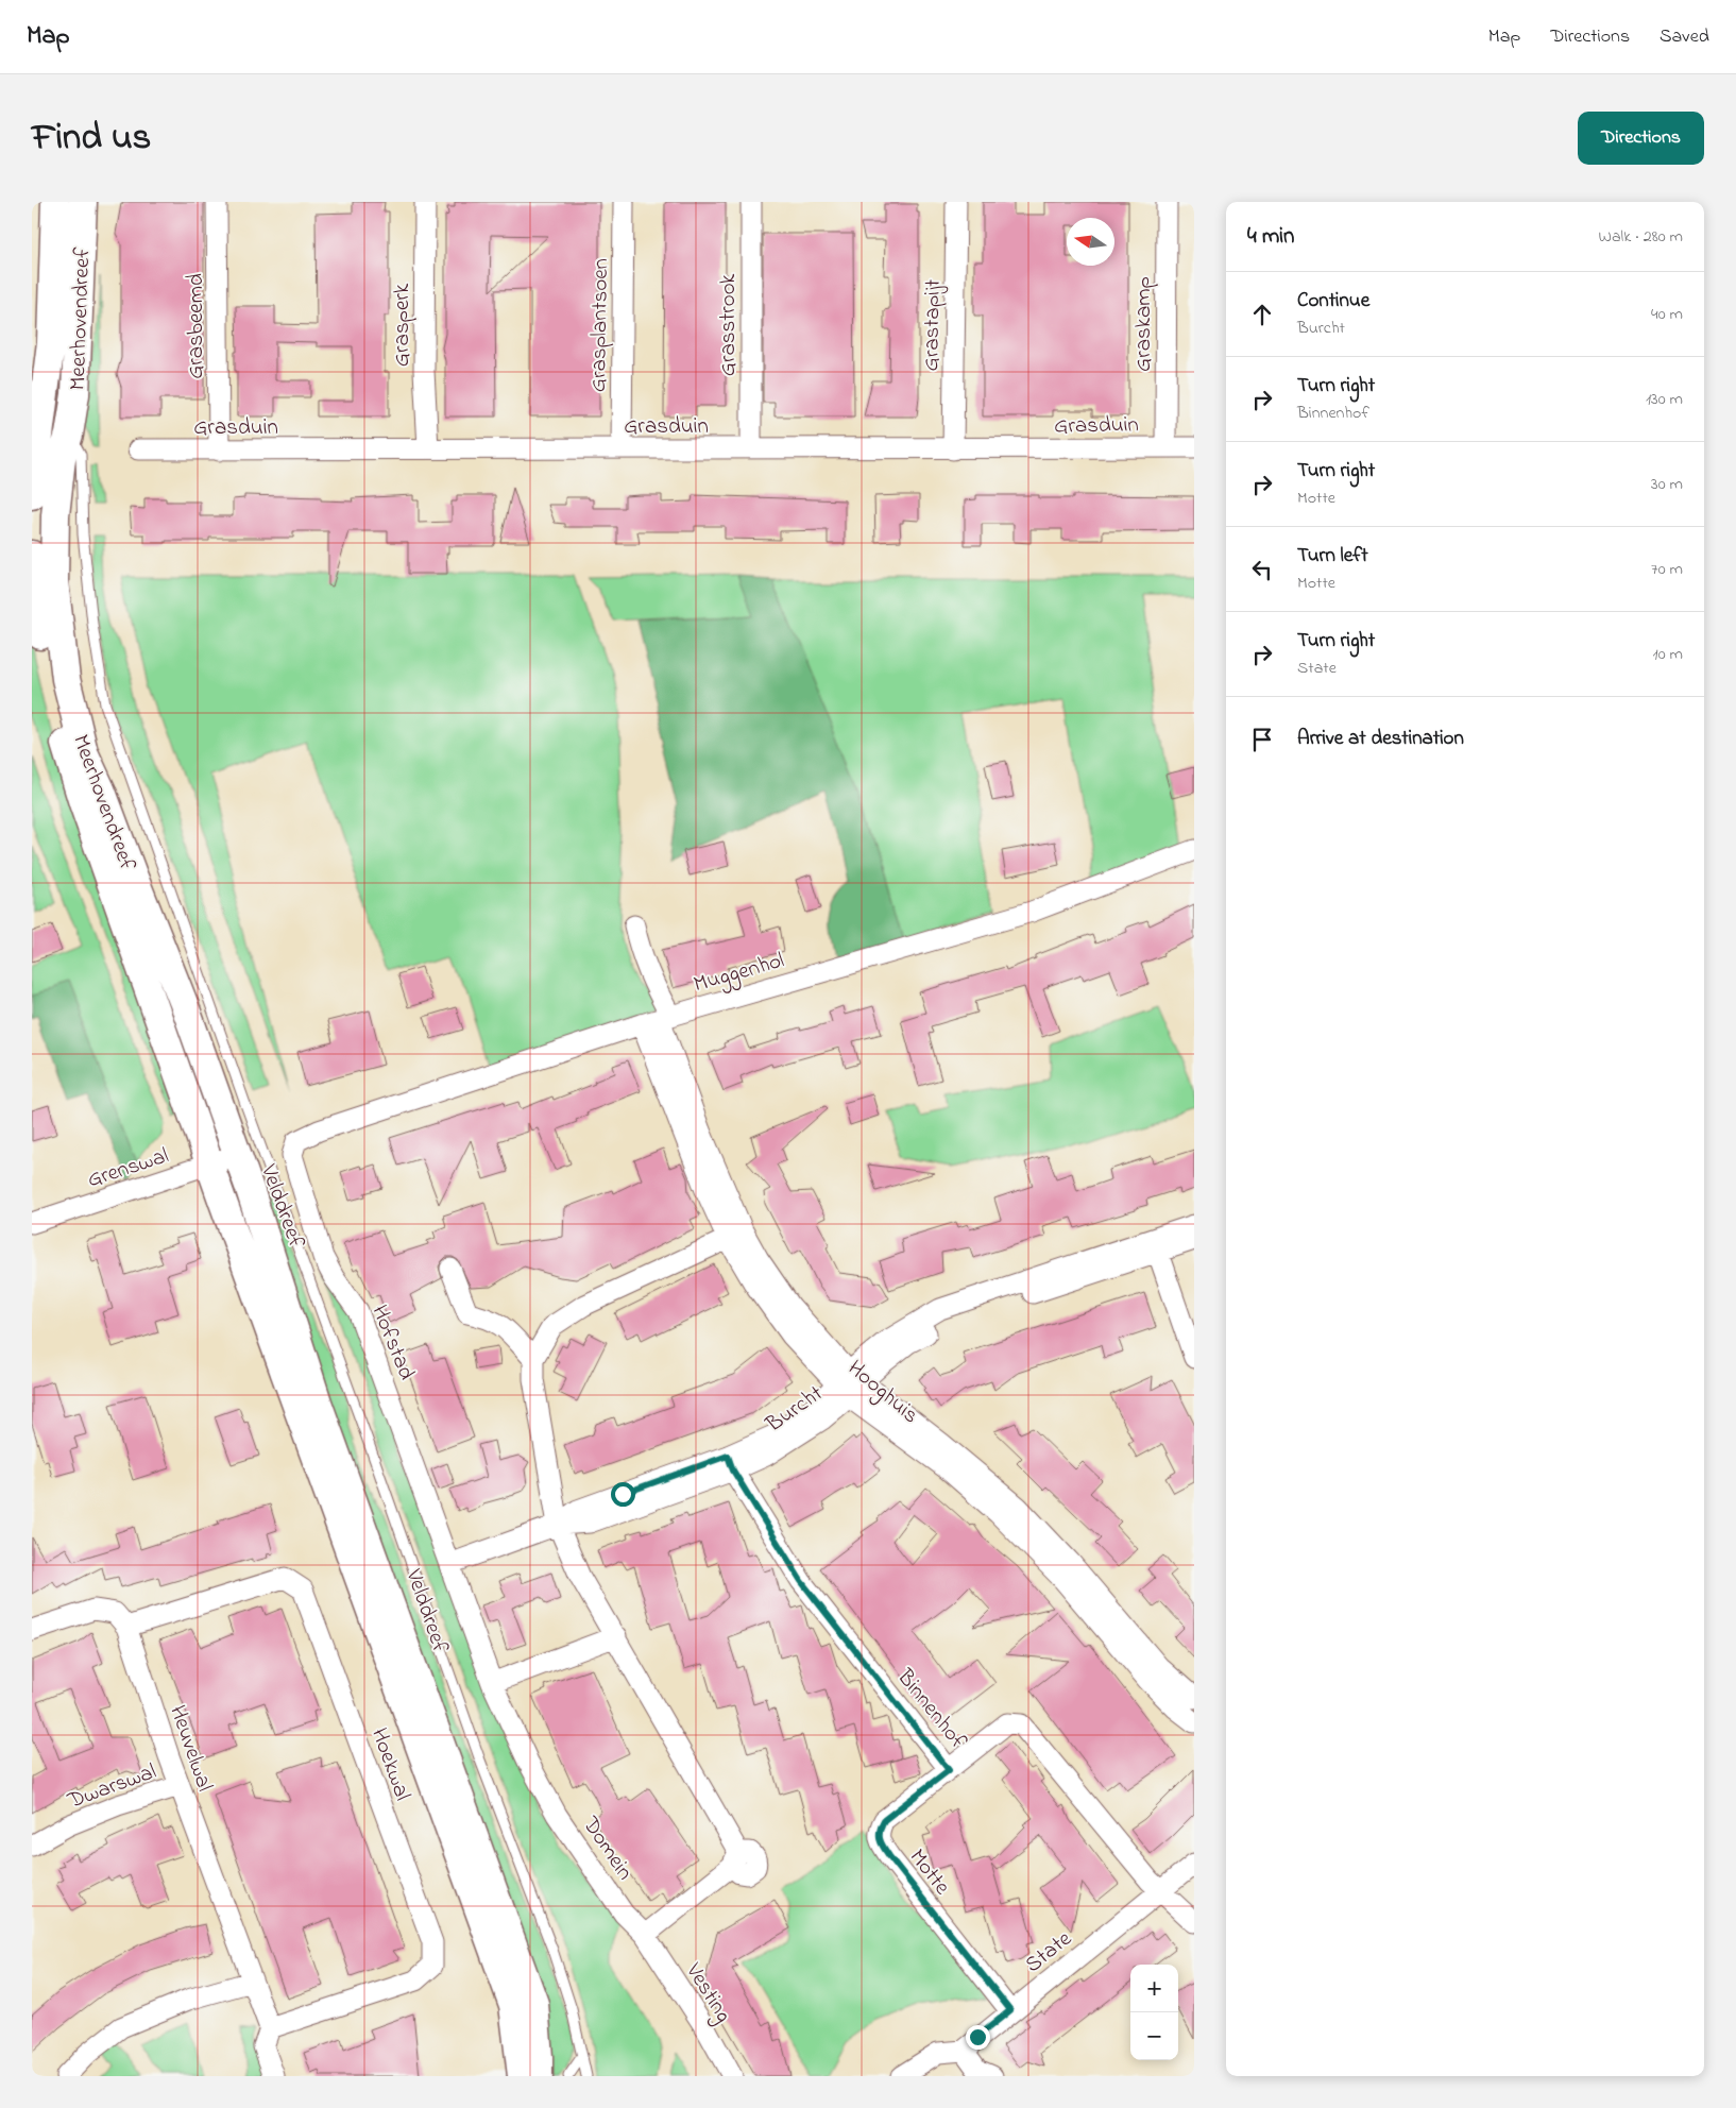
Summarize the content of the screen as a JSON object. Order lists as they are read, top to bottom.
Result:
{
  "streets": {
    "main road": ["Meerhovendreef", "Velddreef"],
    "street": [
      "Graskamp",
      "Grasperk",
      "Grasplantsoen",
      "Grasstrook",
      "Grastapijt",
      "Grasbeemd",
      "Grasduin",
      "Muggenhol",
      "Grenswal",
      "Hofstad",
      "Hooghuis",
      "Burcht",
      "Binnenhof",
      "Heuvelwal",
      "Hoekwal",
      "Dwarswal",
      "Domein",
      "Motte",
      "State",
      "Vesting"
    ]
  },
  "crossings": [
    ["Meerhovendreef", "Grenswal"],
    ["Meerhovendreef", "Velddreef"],
    ["Graskamp", "Grasduin"],
    ["Grasperk", "Grasduin"],
    ["Grasplantsoen", "Grasduin"],
    ["Grasstrook", "Grasduin"],
    ["Grastapijt", "Grasduin"],
    ["Grasbeemd", "Grasduin"],
    ["Muggenhol", "Hofstad"],
    ["Muggenhol", "Hooghuis"],
    ["Grenswal", "Velddreef"],
    ["Hofstad", "Burcht"],
    ["Hofstad", "Domein"],
    ["Hooghuis", "Burcht"],
    ["Burcht", "Binnenhof"],
    ["Burcht", "Domein"],
    ["Binnenhof", "Motte"],
    ["Binnenhof", "State"],
    ["Heuvelwal", "Hoekwal"],
    ["Heuvelwal", "Dwarswal"],
    ["Domein", "Vesting"],
    ["Motte", "State"]
  ],
  "north": "left",
  "page": {
    "header": "Map",
    "nav": ["Map", "Directions", "Saved"],
    "title": "Find us",
    "buttons": "Directions",
    "heading": ["4 min", "Walk · 280 m"],
    "list": [
      ["Continue", "Burcht", "40 m"],
      ["Turn right", "Binnenhof", "130 m"],
      ["Turn right", "Motte", "30 m"],
      ["Turn left", "Motte", "70 m"],
      ["Turn right", "State", "10 m"],
      "Arrive at destination"
    ],
    "map_buttons": ["+", "−"]
  }
}
